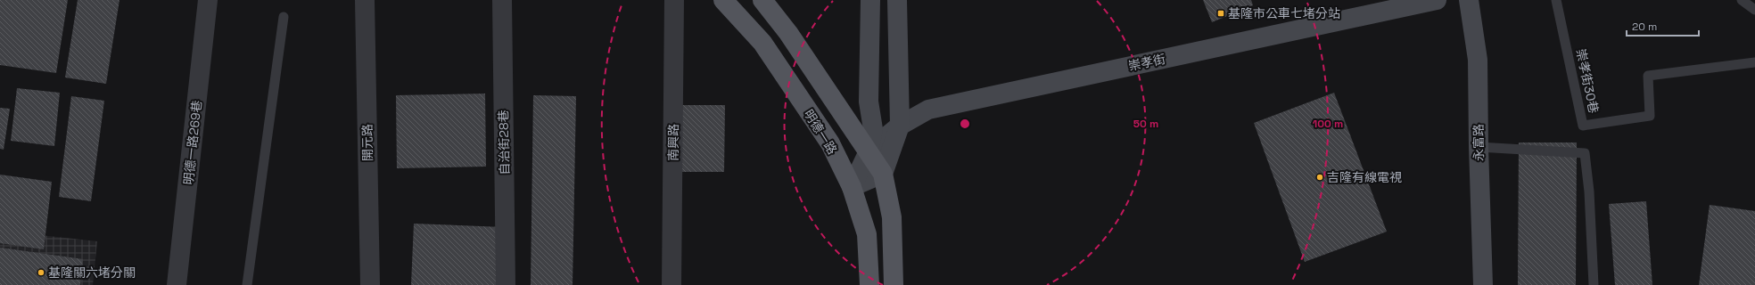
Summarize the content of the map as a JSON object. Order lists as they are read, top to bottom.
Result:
{
  "streets": {
    "main road": ["明德一路"],
    "street": [
      "崇孝街",
      "明德一路269巷",
      "開元路",
      "自治街28巷",
      "南興路",
      "永富路"
    ],
    "lane": ["崇孝街30巷"]
  },
  "places": {
    "transit": ["基隆市公車七堵分站"],
    "other": ["吉隆有線電視", "基隆關六堵分關"]
  },
  "scale_bar": "20 m",
  "rings": ["50 m", "100 m"]
}
